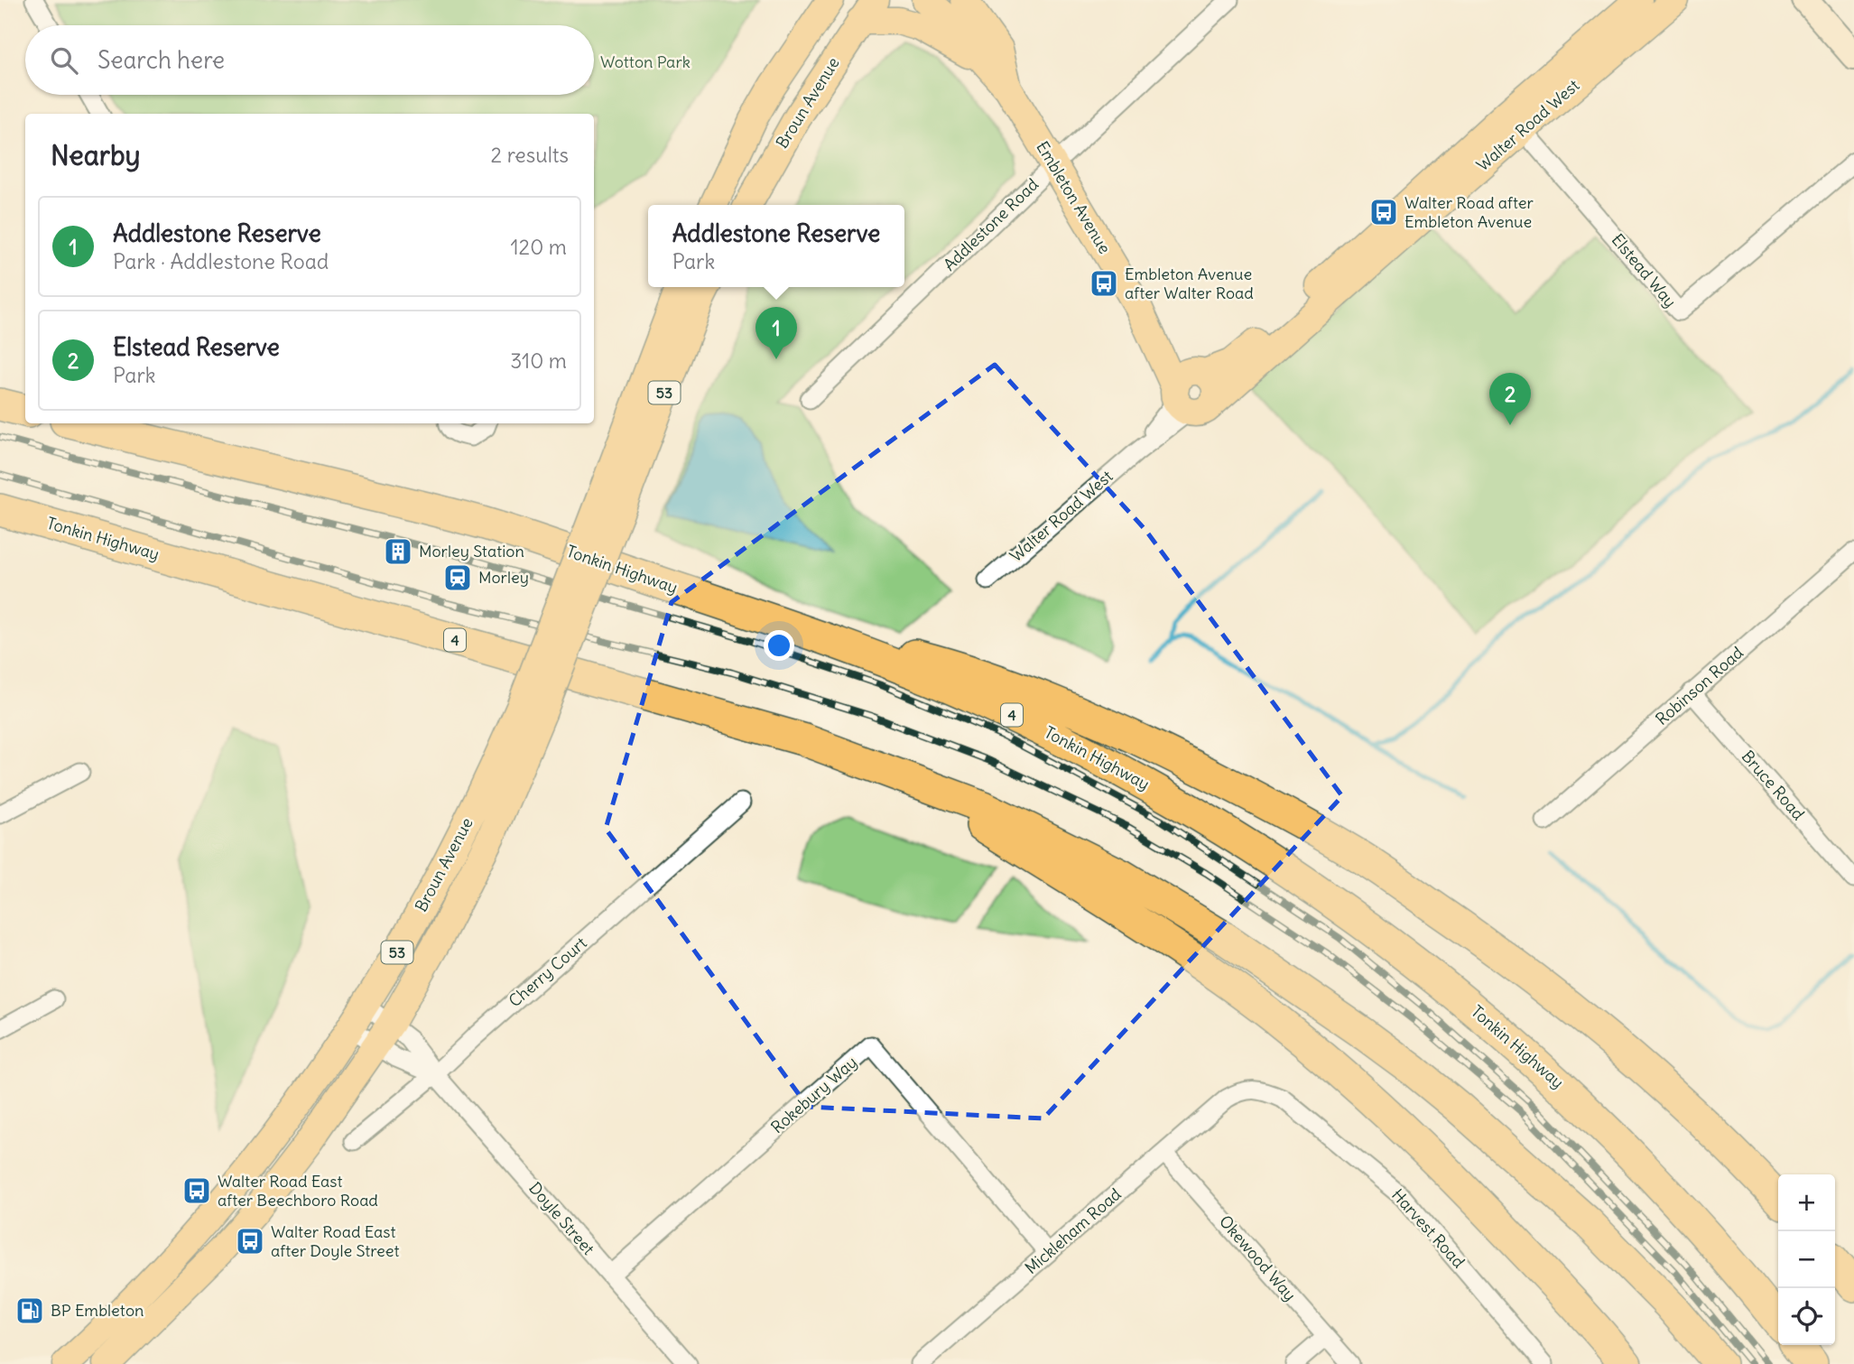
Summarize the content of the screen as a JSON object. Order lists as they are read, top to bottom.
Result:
{
  "streets": {
    "highway": ["Tonkin Highway", "4"],
    "main road": [
      "Broun Avenue",
      "Walter Road West",
      "Embleton Avenue",
      "53"
    ],
    "street": [
      "Addlestone Road",
      "Elstead Way",
      "Robinson Road",
      "Bruce Road",
      "Cherry Court",
      "Rokebury Way",
      "Doyle Street",
      "Harvest Road",
      "Mickleham Road",
      "Okewood Way"
    ]
  },
  "crossings": [
    ["Broun Avenue", "Doyle Street"],
    ["Walter Road West", "Embleton Avenue"],
    ["Walter Road West", "Elstead Way"],
    ["Embleton Avenue", "Addlestone Road"],
    ["Robinson Road", "Bruce Road"],
    ["Cherry Court", "Doyle Street"],
    ["Rokebury Way", "Doyle Street"],
    ["Rokebury Way", "Mickleham Road"],
    ["Harvest Road", "Mickleham Road"],
    ["Mickleham Road", "Okewood Way"]
  ],
  "parks": ["Wotton Park"],
  "places": {
    "bus stop": [
      "Walter Road after Embleton Avenue",
      "Embleton Avenue after Walter Road",
      "Walter Road East after Beechboro Road",
      "Walter Road East after Doyle Street"
    ],
    "building": ["Morley Station"],
    "station": ["Morley"],
    "fuel station": ["BP Embleton"]
  },
  "page": {
    "search": "Search here",
    "heading": ["Nearby", "2 results"],
    "list": [
      {
        "mark": "1",
        "name": "Addlestone Reserve",
        "note": "Park · Addlestone Road",
        "value": "120 m"
      },
      {
        "mark": "2",
        "name": "Elstead Reserve",
        "note": "Park",
        "value": "310 m"
      }
    ],
    "popup": ["Addlestone Reserve", "Park"],
    "pins": ["1", "2"],
    "map_buttons": ["+", "−"]
  }
}
